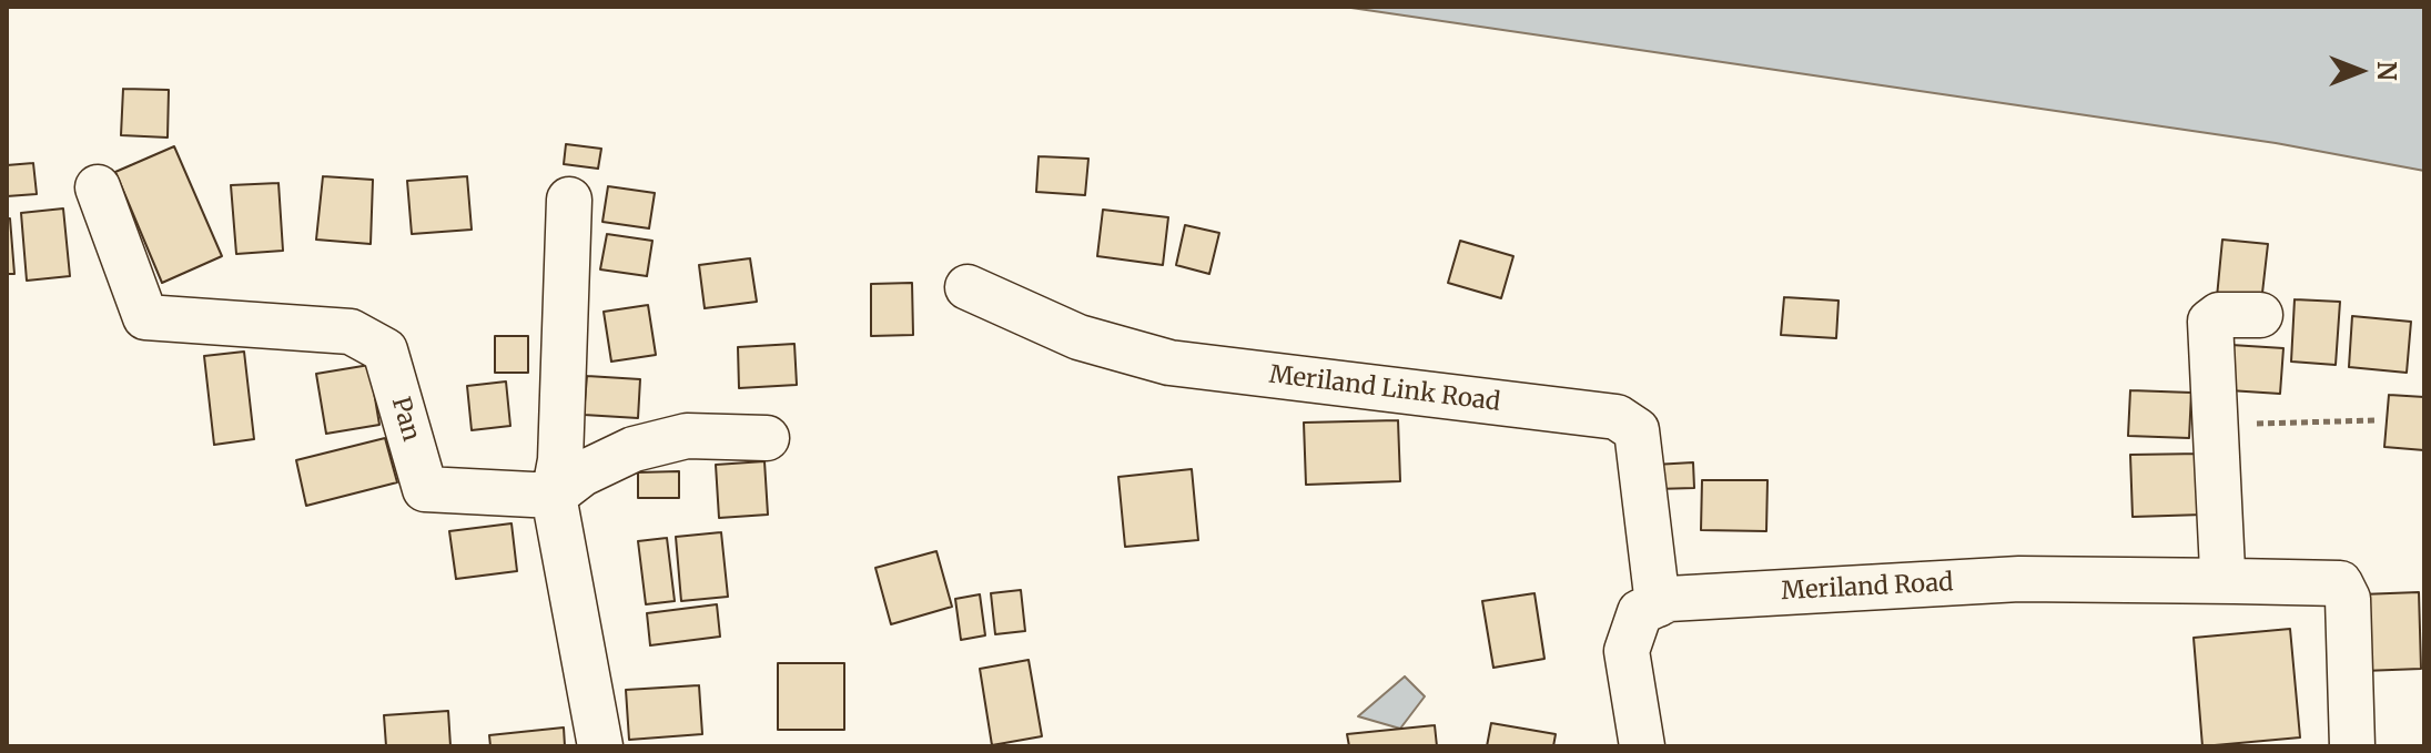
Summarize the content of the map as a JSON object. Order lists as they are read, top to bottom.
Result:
{
  "streets": {
    "street": ["Meriland Link Road", "Pan", "Meriland Road"]
  },
  "crossings": [
    ["Meriland Link Road", "Meriland Road"]
  ],
  "north": "right"
}
